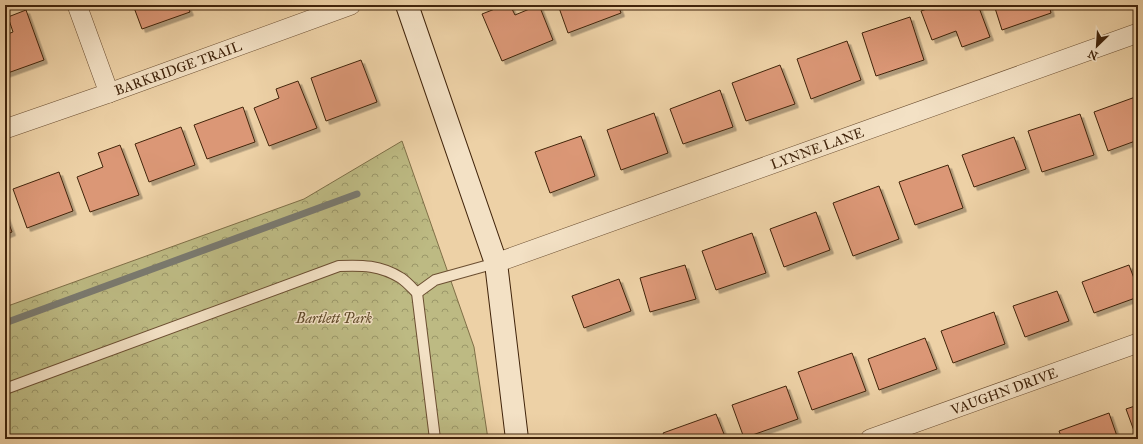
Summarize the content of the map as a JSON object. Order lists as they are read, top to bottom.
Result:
{
  "streets": {
    "street": ["BARKRIDGE TRAIL", "LYNNE LANE", "VAUGHN DRIVE"]
  },
  "parks": ["Bartlett Park"],
  "north": "bottom left"
}
